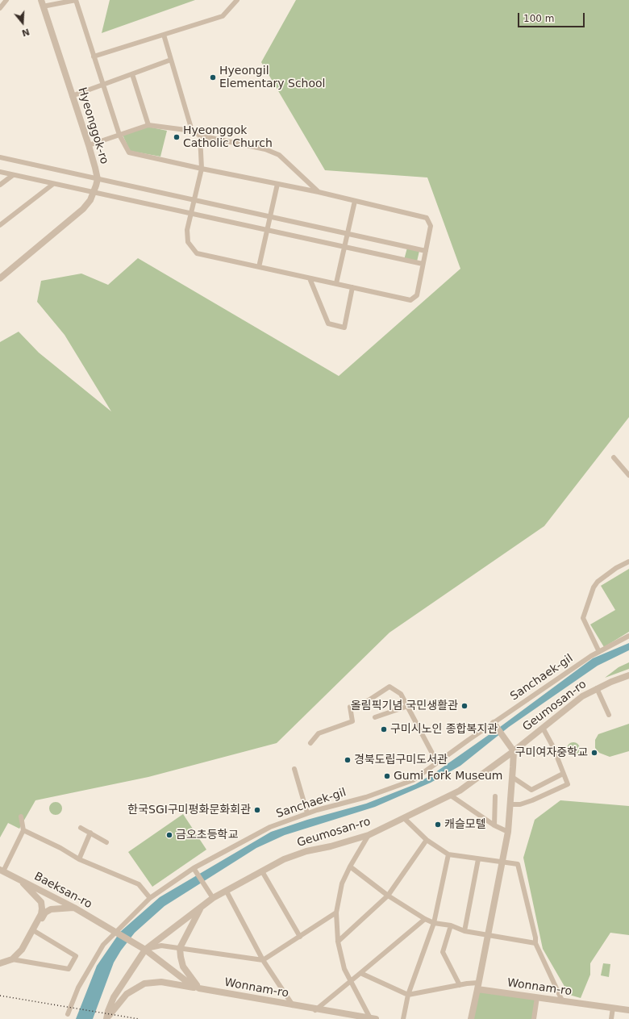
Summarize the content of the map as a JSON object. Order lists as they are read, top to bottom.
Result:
{
  "streets": {
    "street": [
      "Hyeonggok-ro",
      "Sanchaek-gil",
      "Geumosan-ro",
      "Baeksan-ro",
      "Wonnam-ro"
    ]
  },
  "crossings": [
    ["Sanchaek-gil", "Baeksan-ro"],
    ["Geumosan-ro", "Baeksan-ro"],
    ["Geumosan-ro", "Wonnam-ro"],
    ["Baeksan-ro", "Wonnam-ro"]
  ],
  "places": [
    "Hyeongil Elementary School",
    "Hyeonggok Catholic Church",
    "올림픽기념 국민생활관",
    "구미시노인 종합복지관",
    "구미여자중학교",
    "경북도립구미도서관",
    "Gumi Fork Museum",
    "한국SGI구미평화문화회관",
    "캐슬모텔",
    "금오초등학교"
  ],
  "scale_bar": "100 m",
  "north": "bottom"
}
